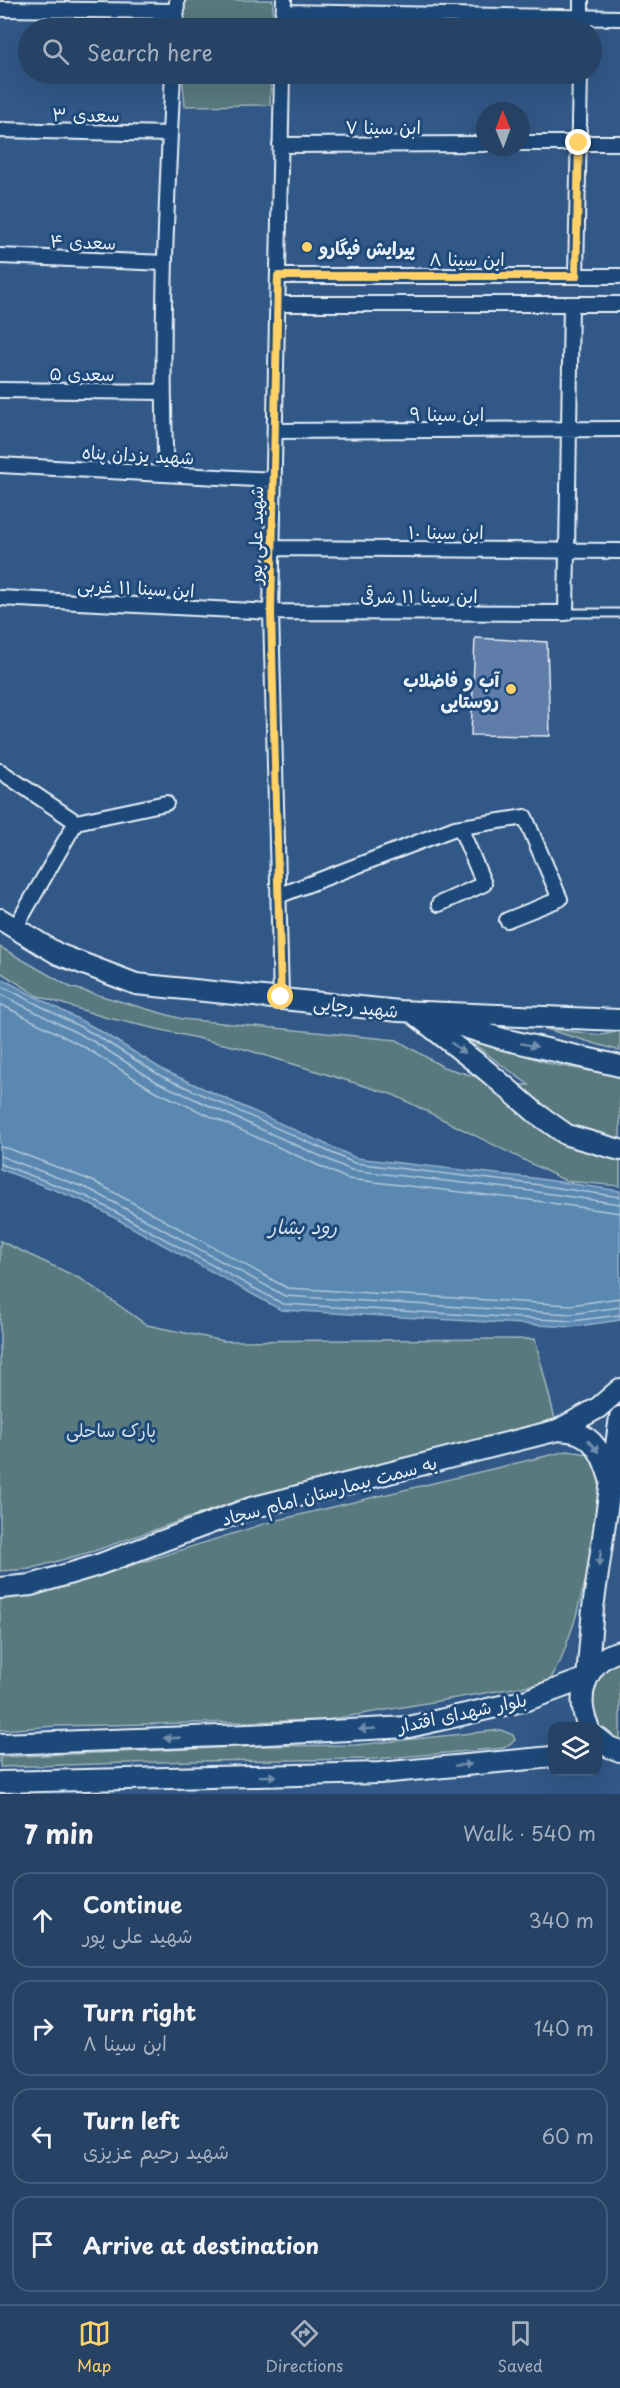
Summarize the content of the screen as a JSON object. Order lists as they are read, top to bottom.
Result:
{
  "streets": {
    "street": [
      "سعدی ۳",
      "ابن سینا ۷",
      "سعدی ۴",
      "ابن سینا ۸",
      "سعدی ۵",
      "ابن سینا ۹",
      "شهید یزدان پناه",
      "ابن سینا ۱۰",
      "شهید علی پور",
      "ابن سینا ۱۱ غربی",
      "ابن سینا ۱۱ شرقی",
      "شهید رجایی",
      "به سمت بیمارستان امام سجاد",
      "بلوار شهدای اقتدار"
    ]
  },
  "crossings": [
    ["ابن سینا ۷", "شهید علی پور"],
    ["ابن سینا ۸", "شهید علی پور"],
    ["ابن سینا ۹", "شهید علی پور"],
    ["شهید یزدان پناه", "شهید علی پور"],
    ["ابن سینا ۱۰", "شهید علی پور"],
    ["شهید علی پور", "ابن سینا ۱۱ غربی"],
    ["شهید علی پور", "ابن سینا ۱۱ شرقی"],
    ["شهید علی پور", "شهید رجایی"],
    ["ابن سینا ۱۱ غربی", "ابن سینا ۱۱ شرقی"]
  ],
  "water": ["رود بشار"],
  "parks": ["پارک ساحلی"],
  "places": ["پیرایش فیگارو", "آب و فاضلاب روستایی"],
  "north": "top",
  "page": {
    "search": "Search here",
    "heading": ["7 min", "Walk · 540 m"],
    "list": [
      ["Continue", "شهید علی پور", "340 m"],
      ["Turn right", "ابن سینا ۸", "140 m"],
      ["Turn left", "شهید رحیم عزیزی", "60 m"],
      "Arrive at destination"
    ],
    "nav": ["Map", "Directions", "Saved"]
  }
}
